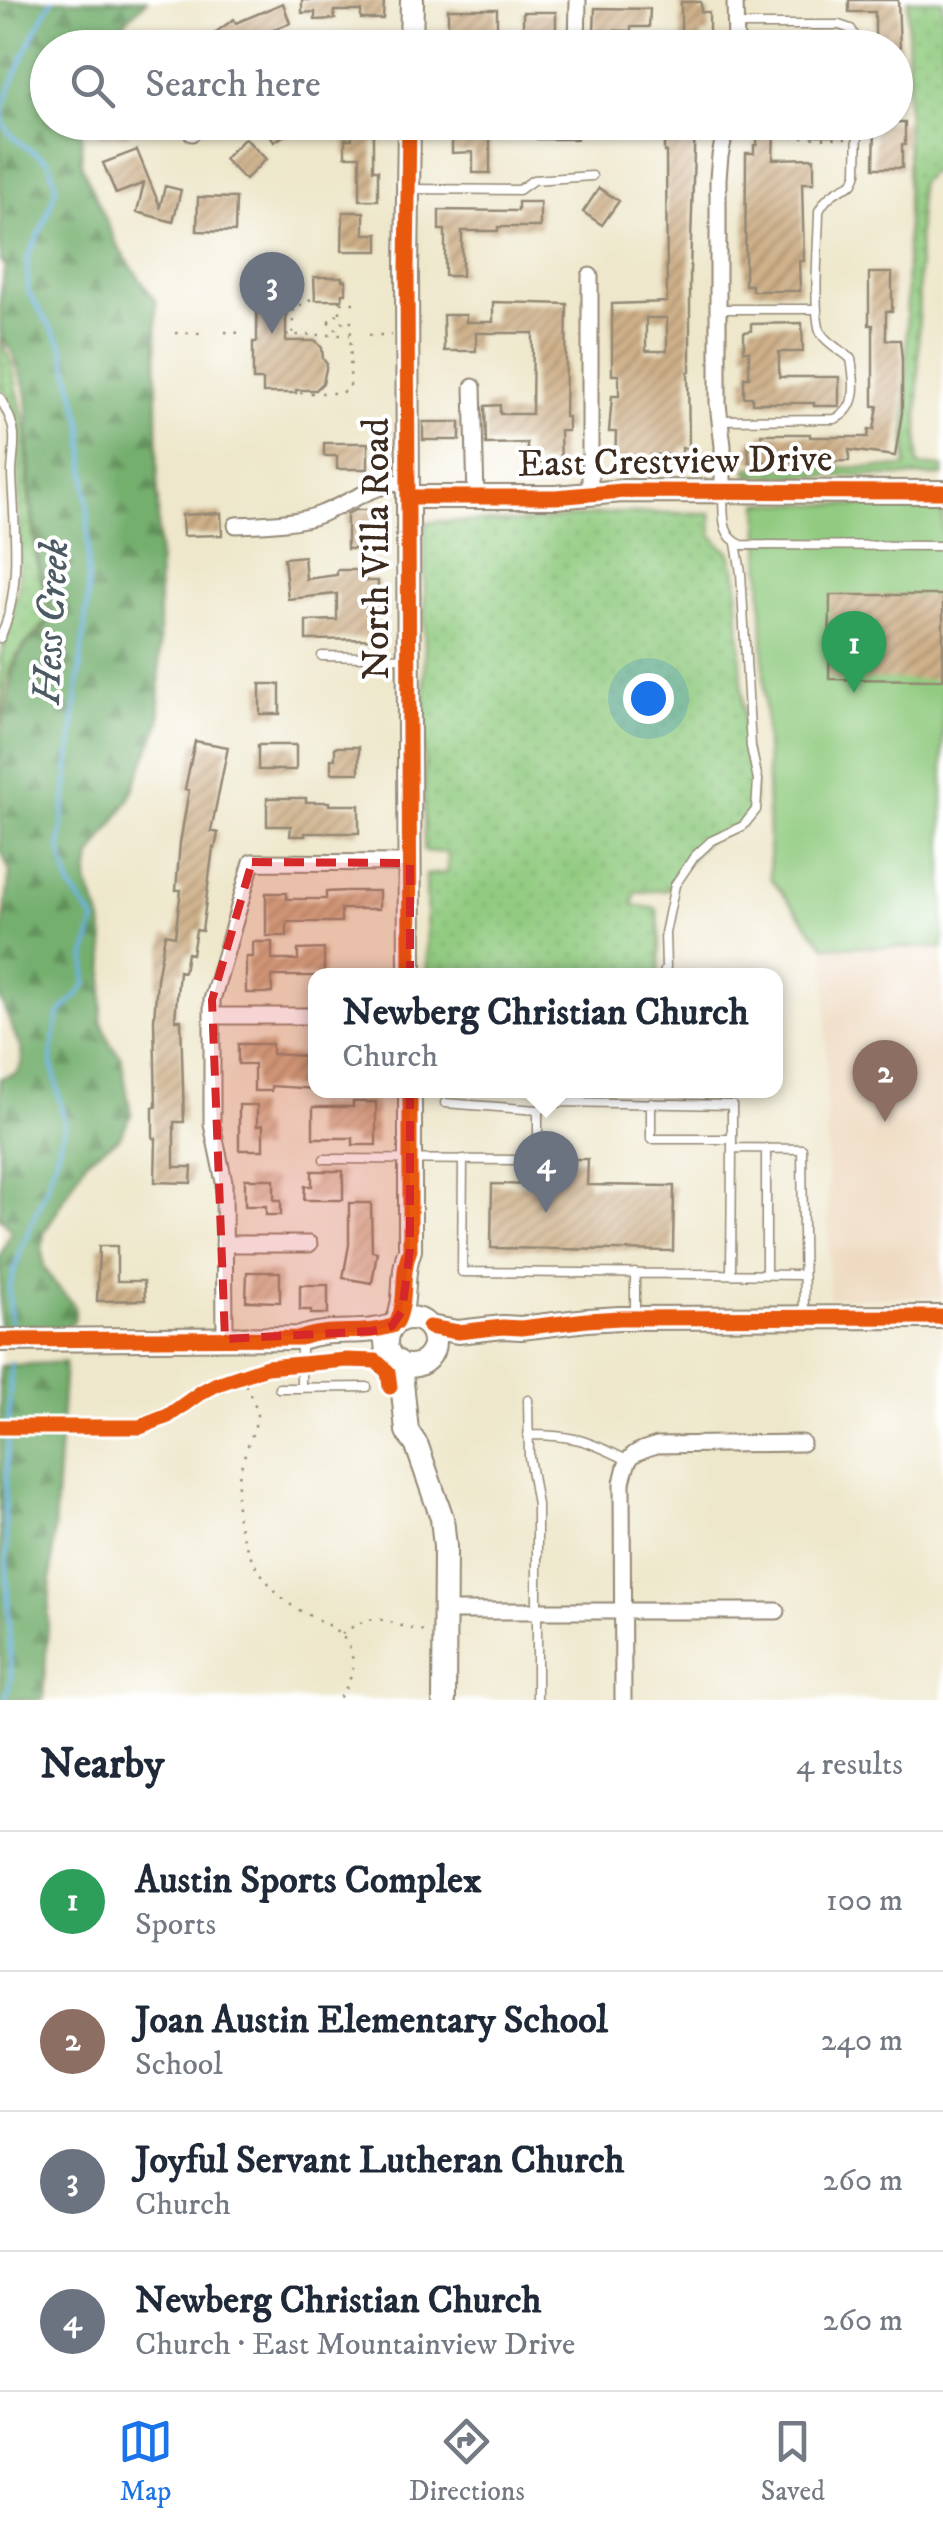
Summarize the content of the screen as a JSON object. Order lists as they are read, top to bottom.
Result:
{
  "streets": {
    "main road": ["East Crestview Drive", "North Villa Road"]
  },
  "crossings": [
    ["East Crestview Drive", "North Villa Road"]
  ],
  "water": ["Hess Creek"],
  "page": {
    "search": "Search here",
    "pins": [
      "3",
      "1",
      "2",
      "4"
    ],
    "popup": ["Newberg Christian Church", "Church"],
    "heading": ["Nearby", "4 results"],
    "list": [
      {
        "mark": "1",
        "name": "Austin Sports Complex",
        "note": "Sports",
        "value": "100 m"
      },
      {
        "mark": "2",
        "name": "Joan Austin Elementary School",
        "note": "School",
        "value": "240 m"
      },
      {
        "mark": "3",
        "name": "Joyful Servant Lutheran Church",
        "note": "Church",
        "value": "260 m"
      },
      {
        "mark": "4",
        "name": "Newberg Christian Church",
        "note": "Church · East Mountainview Drive",
        "value": "260 m"
      }
    ],
    "nav": ["Map", "Directions", "Saved"]
  }
}
